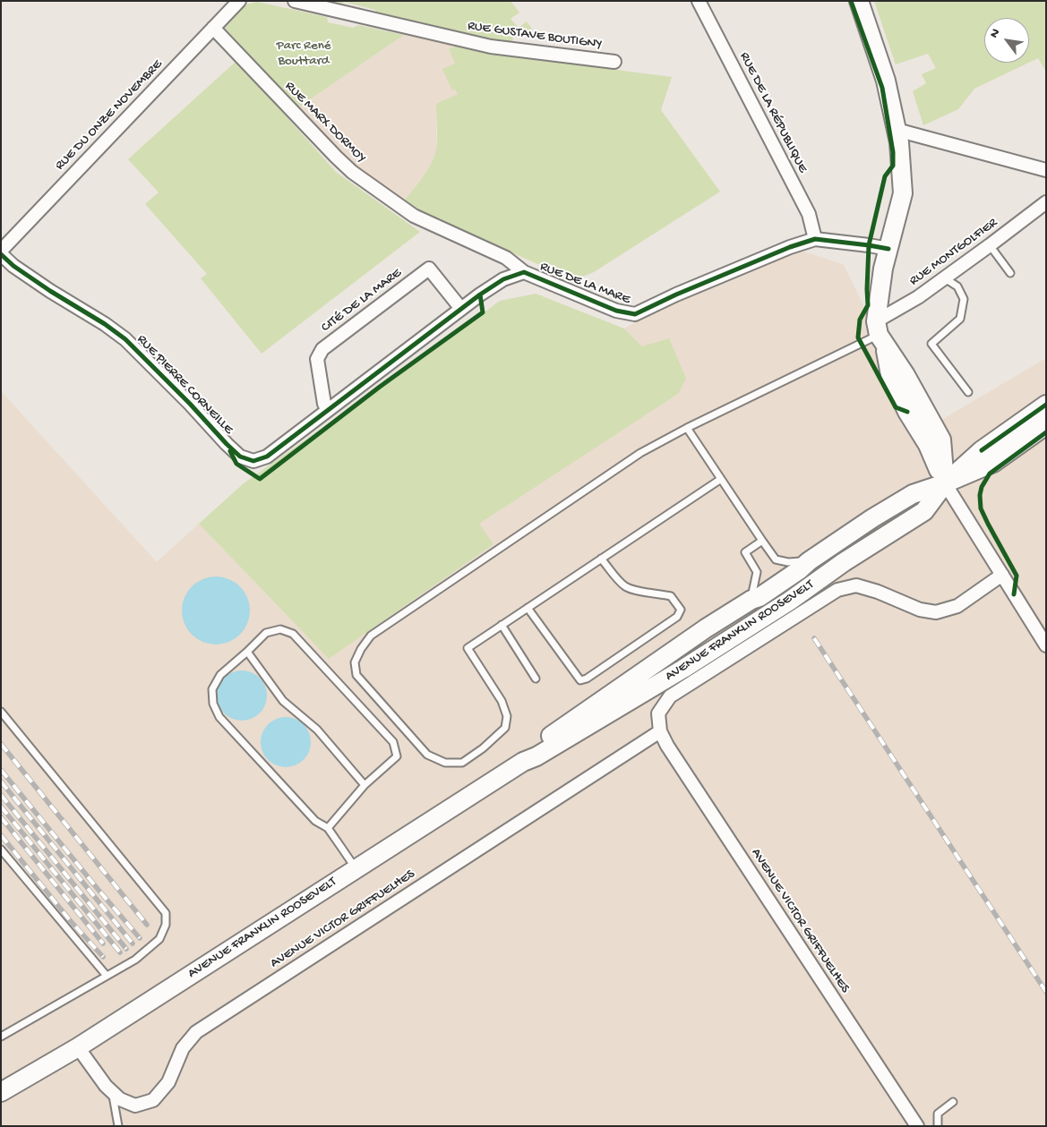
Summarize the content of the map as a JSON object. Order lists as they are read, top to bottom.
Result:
{
  "streets": {
    "main road": ["AVENUE FRANKLIN ROOSEVELT"],
    "street": [
      "RUE GUSTAVE BOUTIGNY",
      "RUE DE LA RÉPUBLIQUE",
      "RUE DU ONZE NOVEMBRE",
      "RUE MARX DORMOY",
      "RUE MONTGOLFIER",
      "RUE DE LA MARE",
      "CITÉ DE LA MARE",
      "RUE PIERRE CORNEILLE",
      "AVENUE VICTOR GRIFFUELHES"
    ]
  },
  "crossings": [
    ["RUE DE LA RÉPUBLIQUE", "RUE DE LA MARE"],
    ["RUE DU ONZE NOVEMBRE", "RUE MARX DORMOY"],
    ["RUE MARX DORMOY", "RUE DE LA MARE"],
    ["RUE DE LA MARE", "CITÉ DE LA MARE"],
    ["RUE DE LA MARE", "RUE PIERRE CORNEILLE"],
    ["AVENUE FRANKLIN ROOSEVELT", "AVENUE VICTOR GRIFFUELHES"]
  ],
  "parks": ["Parc René Bouttard"],
  "north": "top left"
}
